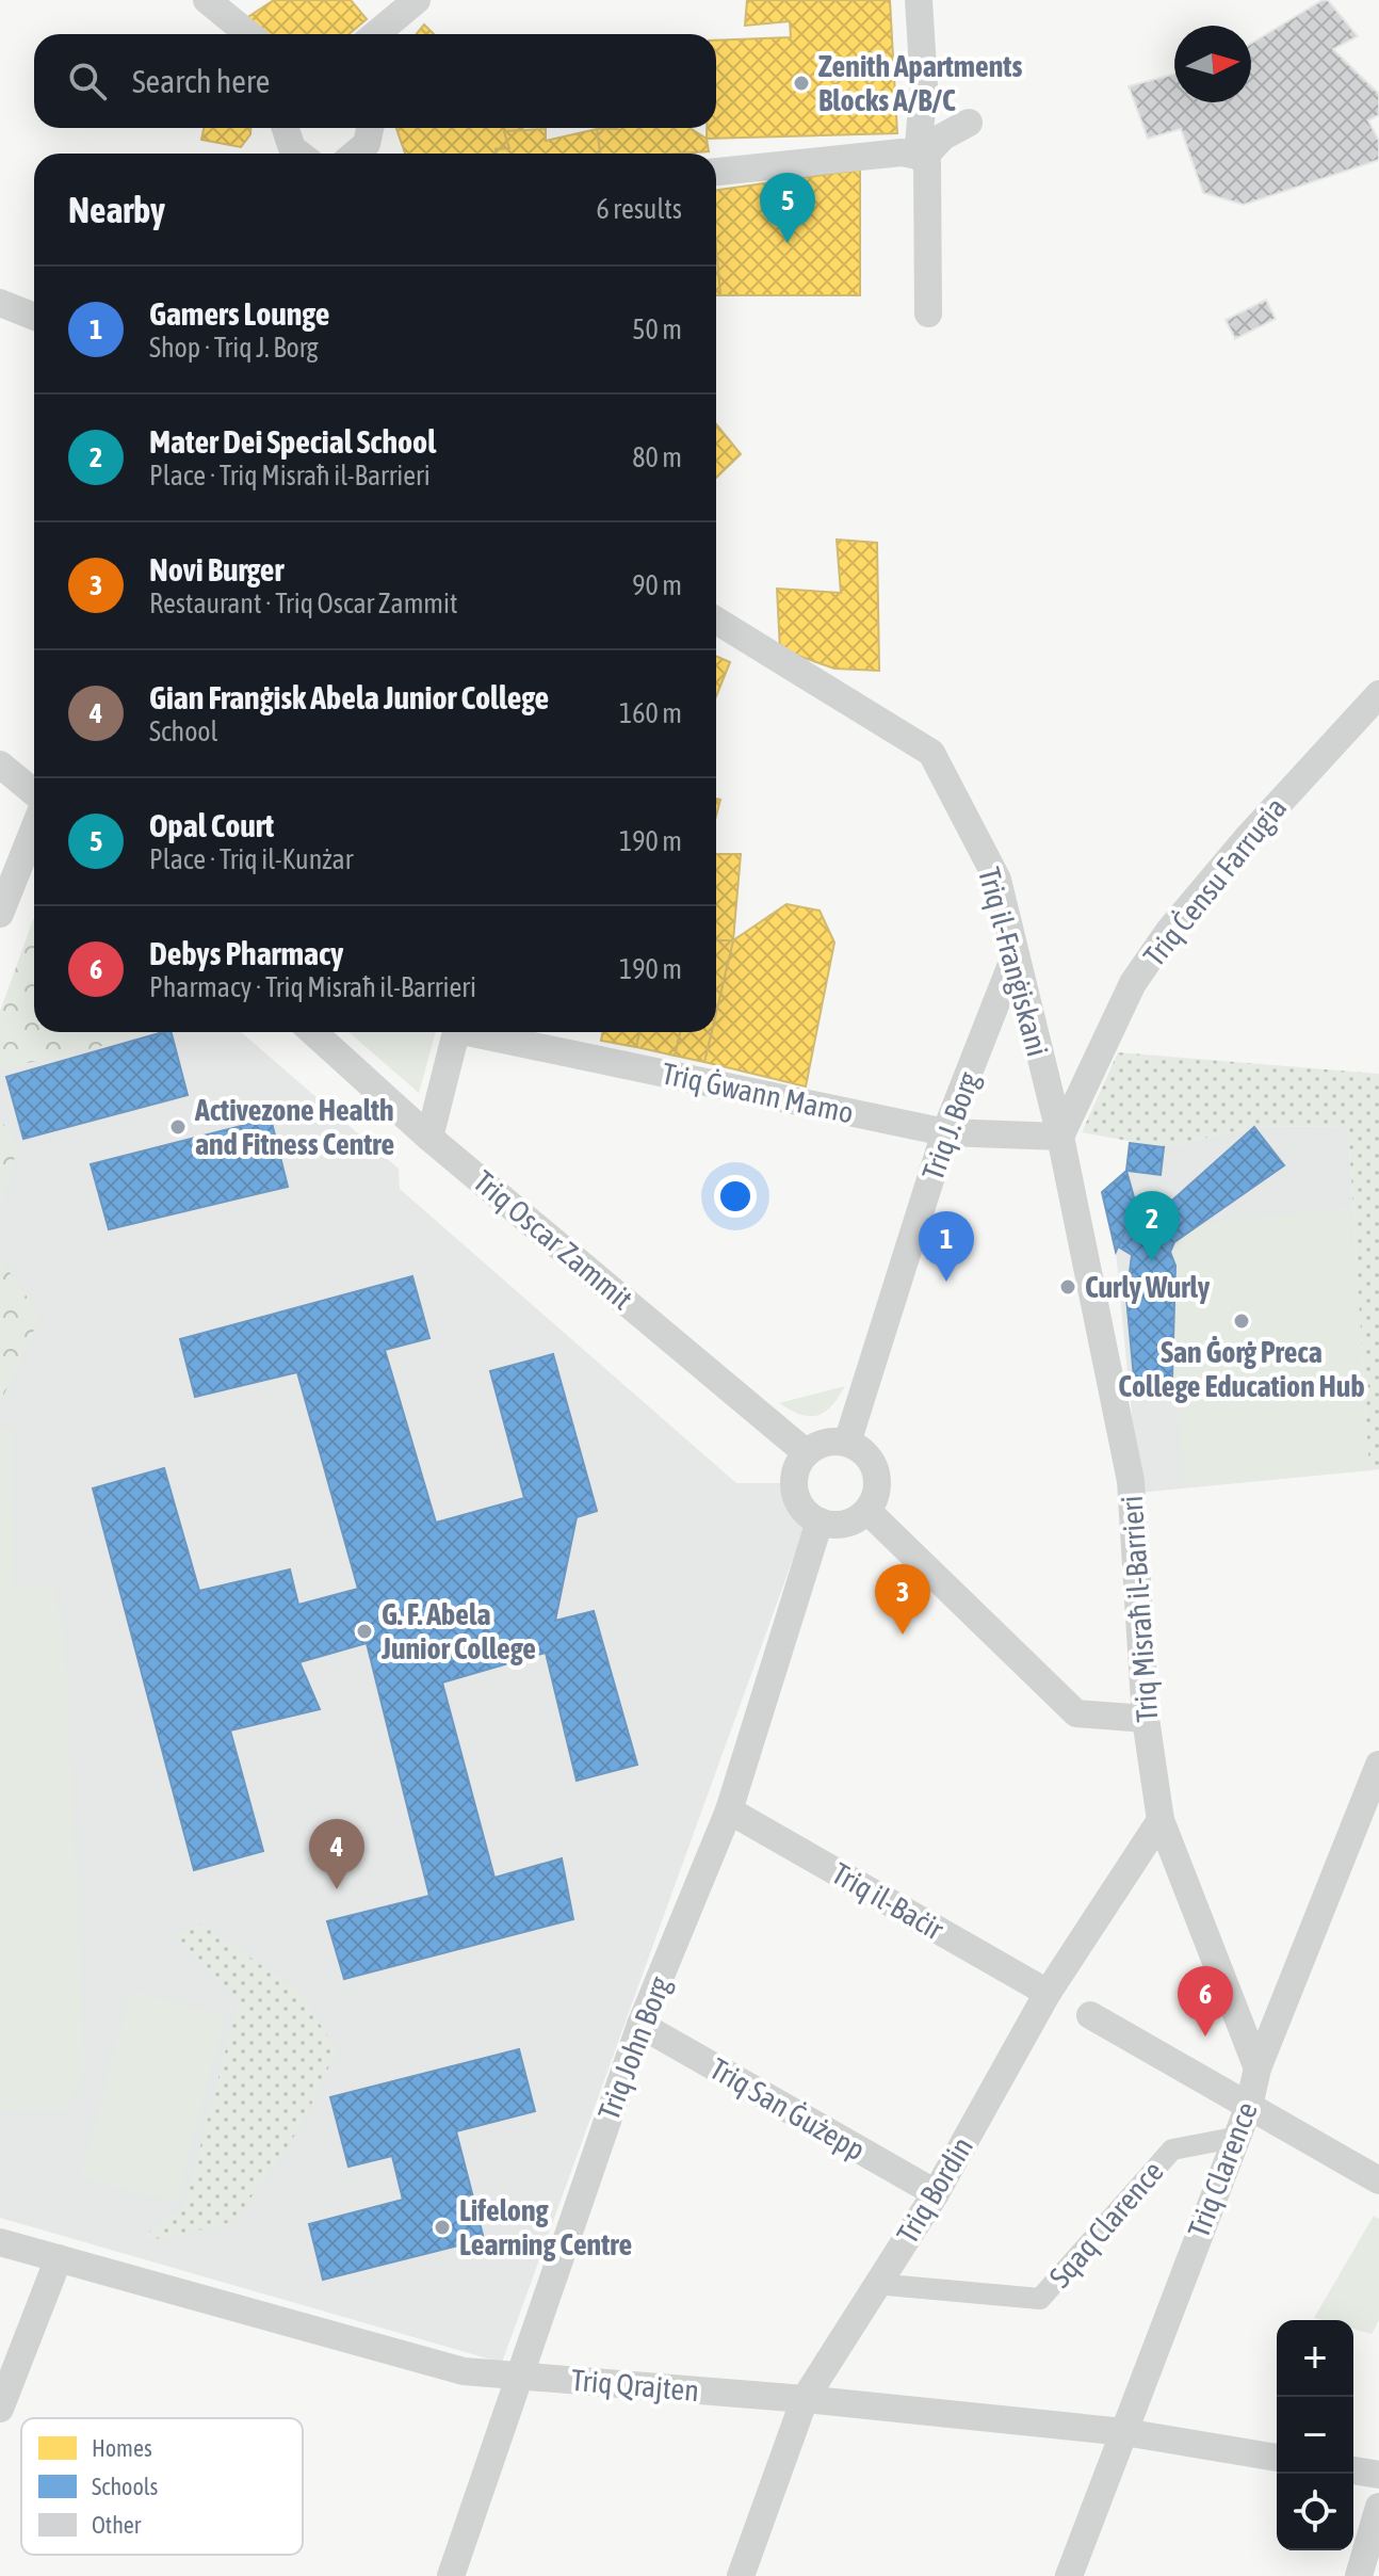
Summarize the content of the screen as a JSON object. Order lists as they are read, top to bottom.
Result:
{
  "streets": {
    "street": [
      "Triq Ċensu Farrugia",
      "Triq il-Franġiskani",
      "Triq Ġwann Mamo",
      "Triq J. Borg",
      "Triq Oscar Zammit",
      "Triq Misraħ il-Barrieri",
      "Triq il-Baċir",
      "Triq John Borg",
      "Triq San Ġużepp",
      "Triq Clarence",
      "Triq Bordin",
      "Sqaq Clarence",
      "Triq Qrajten"
    ]
  },
  "crossings": [
    ["Triq Ċensu Farrugia", "Triq il-Franġiskani"],
    ["Triq Ċensu Farrugia", "Triq Ġwann Mamo"],
    ["Triq Ċensu Farrugia", "Triq Misraħ il-Barrieri"],
    ["Triq il-Franġiskani", "Triq Ġwann Mamo"],
    ["Triq il-Franġiskani", "Triq J. Borg"],
    ["Triq il-Franġiskani", "Triq Misraħ il-Barrieri"],
    ["Triq Ġwann Mamo", "Triq J. Borg"],
    ["Triq Ġwann Mamo", "Triq Misraħ il-Barrieri"],
    ["Triq J. Borg", "Triq Oscar Zammit"],
    ["Triq J. Borg", "Triq John Borg"],
    ["Triq Oscar Zammit", "Triq John Borg"],
    ["Triq Misraħ il-Barrieri", "Triq Clarence"],
    ["Triq Misraħ il-Barrieri", "Triq Bordin"],
    ["Triq il-Baċir", "Triq John Borg"],
    ["Triq il-Baċir", "Triq Bordin"],
    ["Triq John Borg", "Triq San Ġużepp"],
    ["Triq John Borg", "Triq Qrajten"],
    ["Triq San Ġużepp", "Triq Bordin"],
    ["Triq Clarence", "Sqaq Clarence"],
    ["Triq Clarence", "Triq Qrajten"],
    ["Triq Bordin", "Sqaq Clarence"],
    ["Triq Bordin", "Triq Qrajten"]
  ],
  "places": [
    "Zenith Apartments Blocks A/B/C",
    "Activezone Health and Fitness Centre",
    "Curly Wurly",
    "San Ġorġ Preca College Education Hub",
    "G. F. Abela Junior College",
    "Lifelong Learning Centre"
  ],
  "legend": ["Homes", "Schools", "Other"],
  "north": "right",
  "page": {
    "search": "Search here",
    "heading": ["Nearby", "6 results"],
    "pins": [
      "5",
      "2",
      "1",
      "3",
      "4",
      "6"
    ],
    "list": [
      {
        "mark": "1",
        "name": "Gamers Lounge",
        "note": "Shop · Triq J. Borg",
        "value": "50 m"
      },
      {
        "mark": "2",
        "name": "Mater Dei Special School",
        "note": "Place · Triq Misraħ il-Barrieri",
        "value": "80 m"
      },
      {
        "mark": "3",
        "name": "Novi Burger",
        "note": "Restaurant · Triq Oscar Zammit",
        "value": "90 m"
      },
      {
        "mark": "4",
        "name": "Gian Franġisk Abela Junior College",
        "note": "School",
        "value": "160 m"
      },
      {
        "mark": "5",
        "name": "Opal Court",
        "note": "Place · Triq il-Kunżar",
        "value": "190 m"
      },
      {
        "mark": "6",
        "name": "Debys Pharmacy",
        "note": "Pharmacy · Triq Misraħ il-Barrieri",
        "value": "190 m"
      }
    ],
    "map_buttons": ["+", "−"]
  }
}
